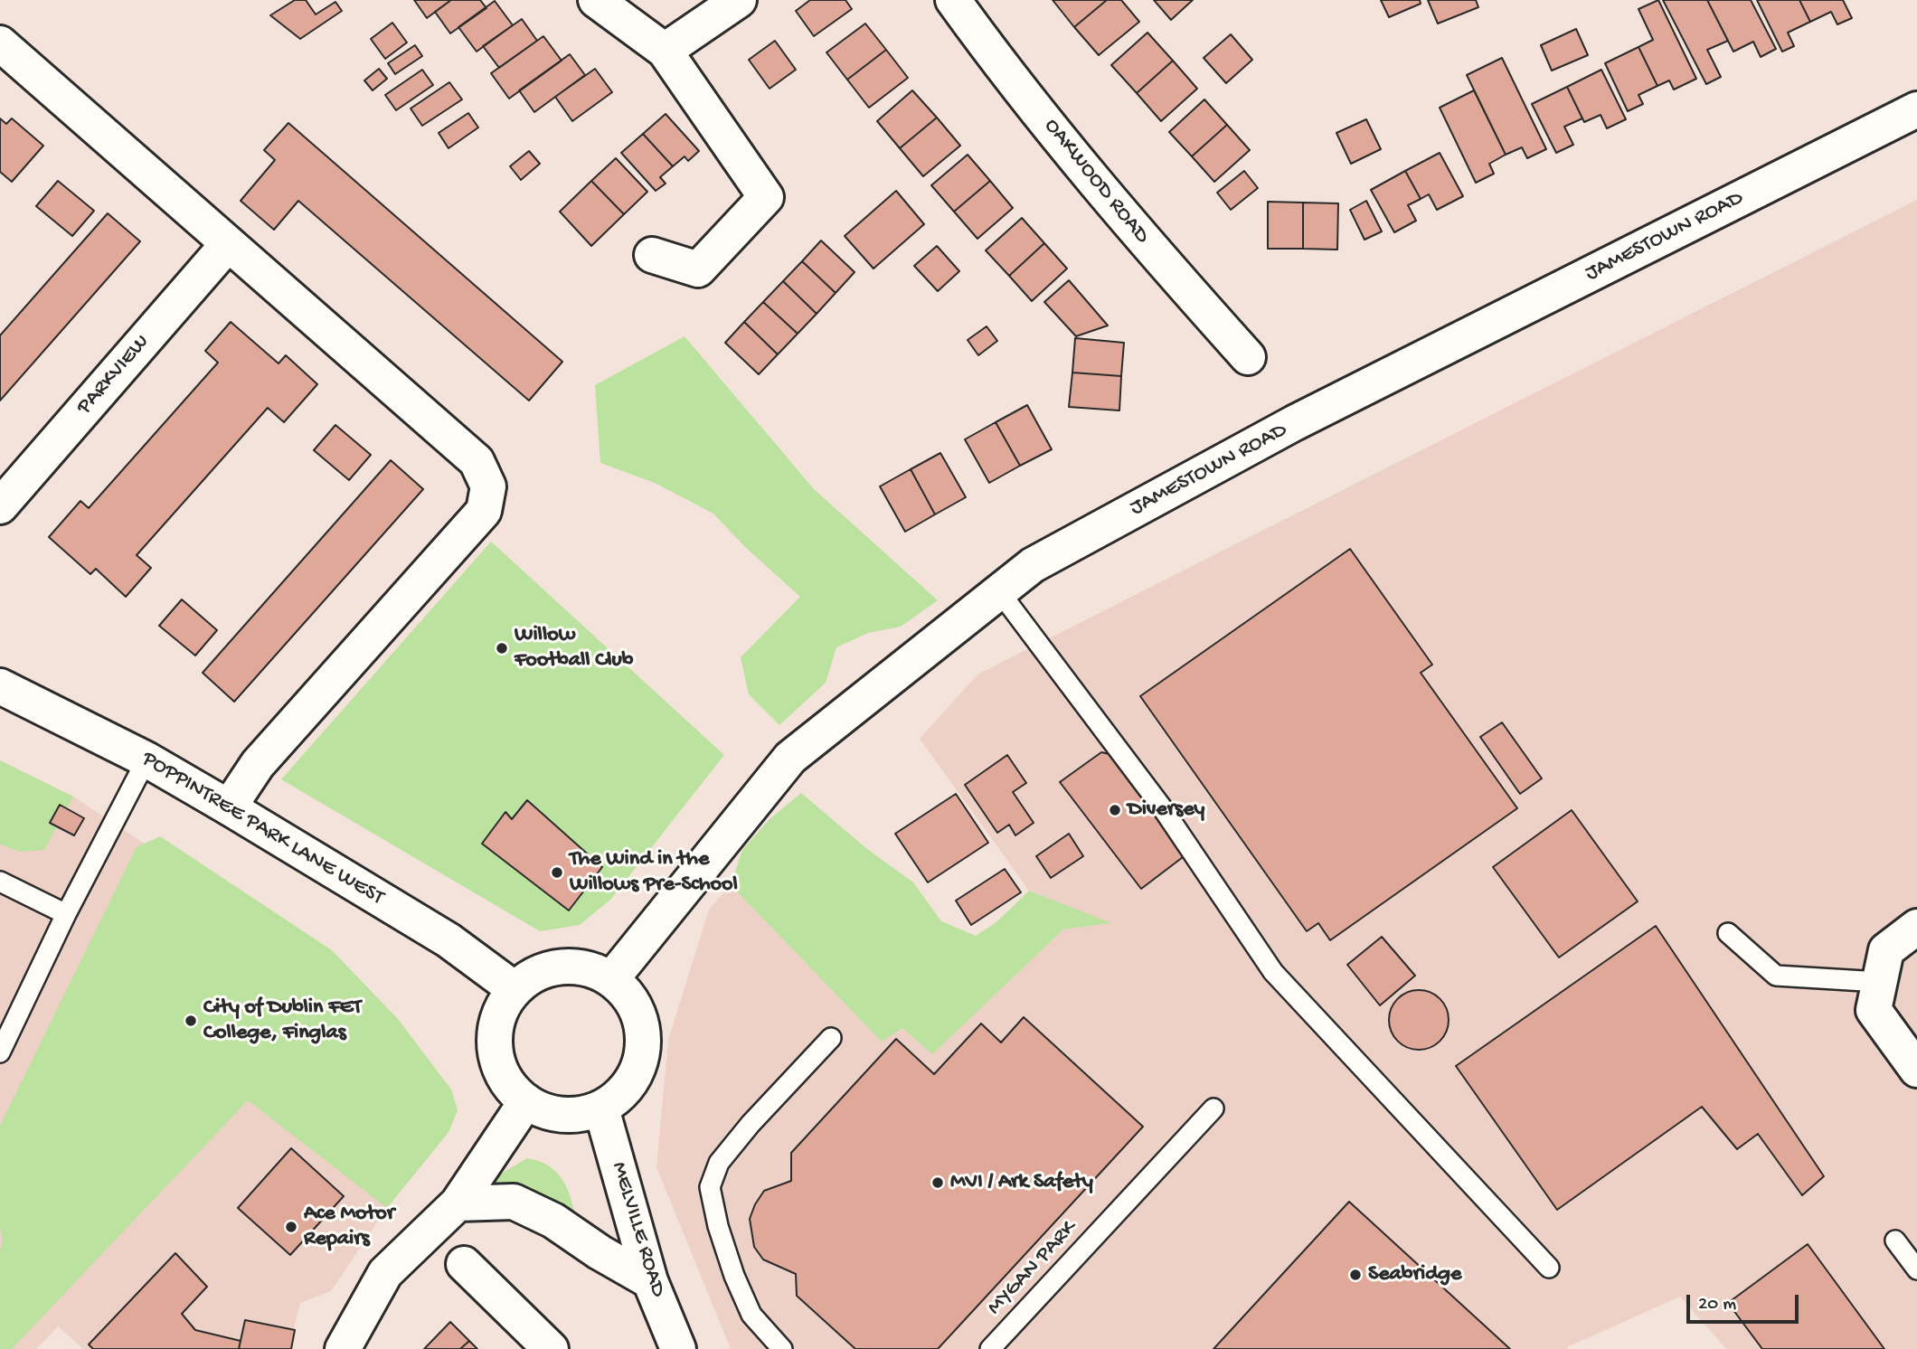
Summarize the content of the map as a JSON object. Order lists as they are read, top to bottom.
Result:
{
  "streets": {
    "street": [
      "OAKWOOD ROAD",
      "JAMESTOWN ROAD",
      "PARKVIEW",
      "POPPINTREE PARK LANE WEST",
      "MELVILLE ROAD"
    ],
    "lane": ["MYGAN PARK"]
  },
  "crossings": [
    ["JAMESTOWN ROAD", "POPPINTREE PARK LANE WEST"],
    ["JAMESTOWN ROAD", "MELVILLE ROAD"],
    ["POPPINTREE PARK LANE WEST", "MELVILLE ROAD"]
  ],
  "places": [
    "Willow Football Club",
    "Diversey",
    "The Wind in the Willows Pre-School",
    "City of Dublin FET College, Finglas",
    "MVI / Ark Safety",
    "Ace Motor Repairs",
    "Seabridge"
  ],
  "scale_bar": "20 m"
}
